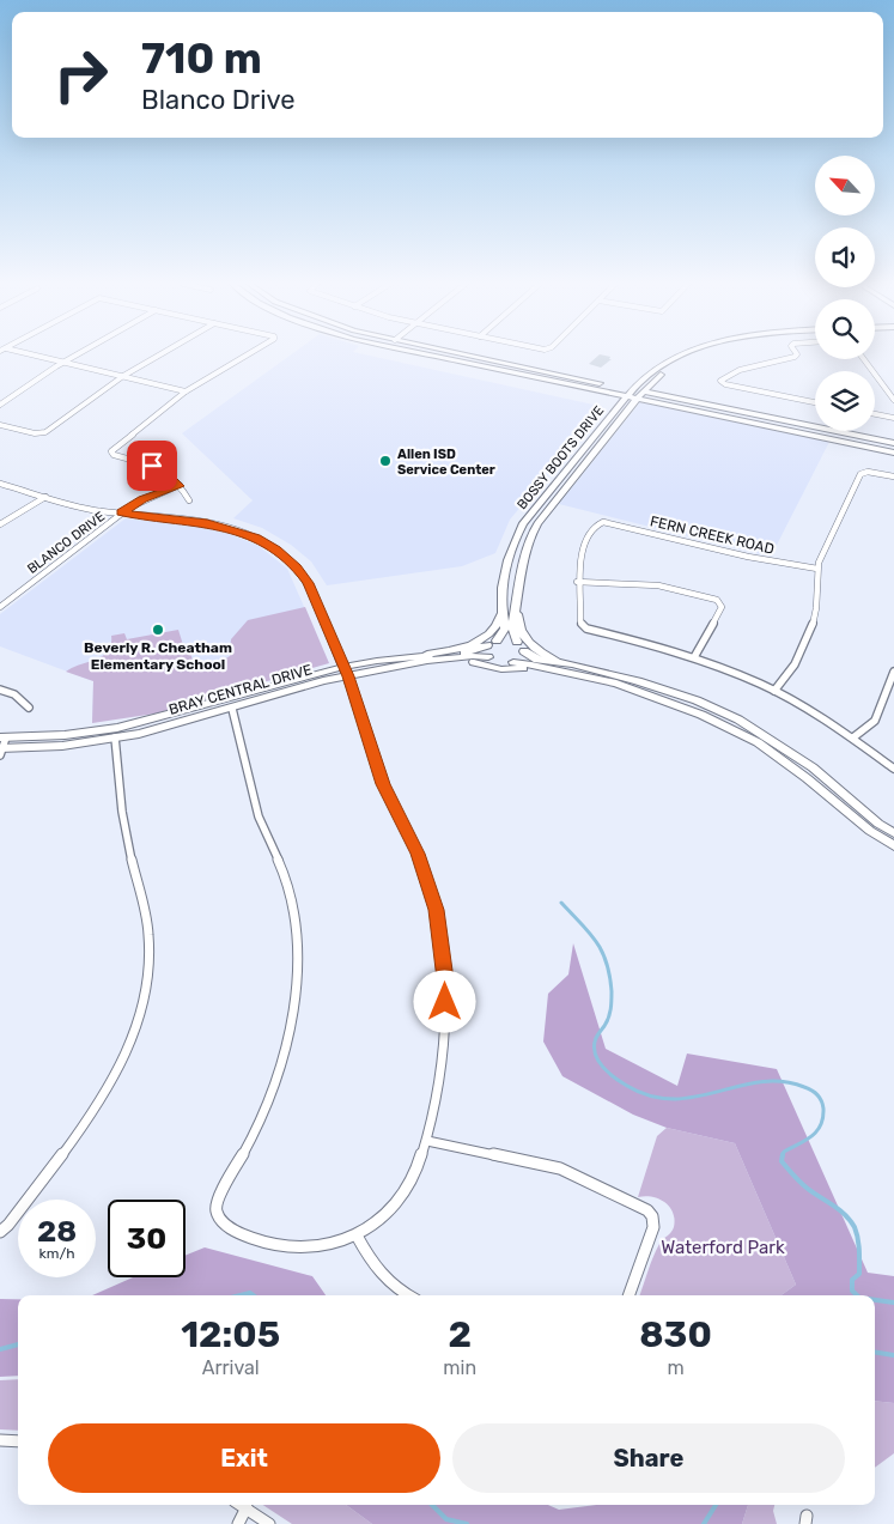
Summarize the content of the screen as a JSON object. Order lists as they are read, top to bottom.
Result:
{
  "streets": {
    "street": [
      "BOSSY BOOTS DRIVE",
      "FERN CREEK ROAD",
      "BLANCO DRIVE",
      "BRAY CENTRAL DRIVE"
    ]
  },
  "crossings": [
    ["BOSSY BOOTS DRIVE", "BRAY CENTRAL DRIVE"]
  ],
  "parks": ["Waterford Park"],
  "places": ["Allen ISD Service Center", "Beverly R. Cheatham Elementary School"],
  "north": "top left",
  "page": {
    "turn": ["710 m", "Blanco Drive"],
    "speed": "28 km/h",
    "limit": "30",
    "eta": [
      "12:05",
      "Arrival",
      "2",
      "min",
      "830",
      "m"
    ],
    "buttons": ["Exit", "Share"]
  }
}
